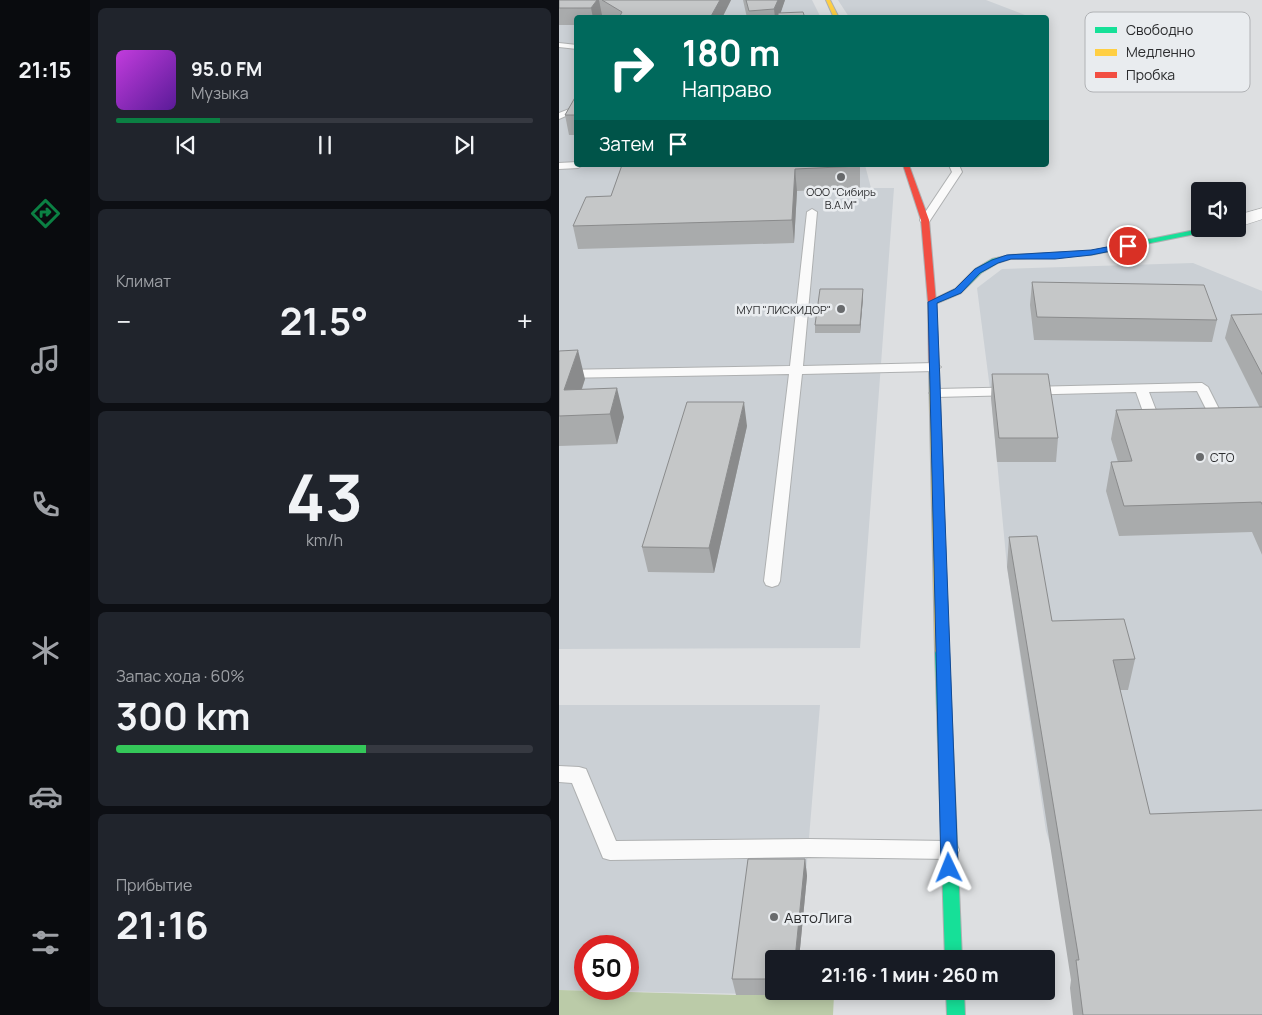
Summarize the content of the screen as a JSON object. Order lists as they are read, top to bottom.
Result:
{
  "places": [
    "ООО \"Сибирь В.А.М\"",
    "МУП \"ЛИСКИДОР\"",
    "СТО",
    "АвтоЛига"
  ],
  "legend": ["Свободно", "Медленно", "Пробка"],
  "page": {
    "tabs": "21:15",
    "turn": ["180 m", "Направо"],
    "song": ["95.0 FM", "Музыка"],
    "then": "Затем",
    "tile": [
      "Климат",
      ["43", "km/h"],
      ["Запас хода · 60%", "300 km"],
      ["Прибытие", "21:16"]
    ],
    "heat": ["−", "21.5°", "+"],
    "limit": "50",
    "trip": "21:16 · 1 мин · 260 m"
  }
}
